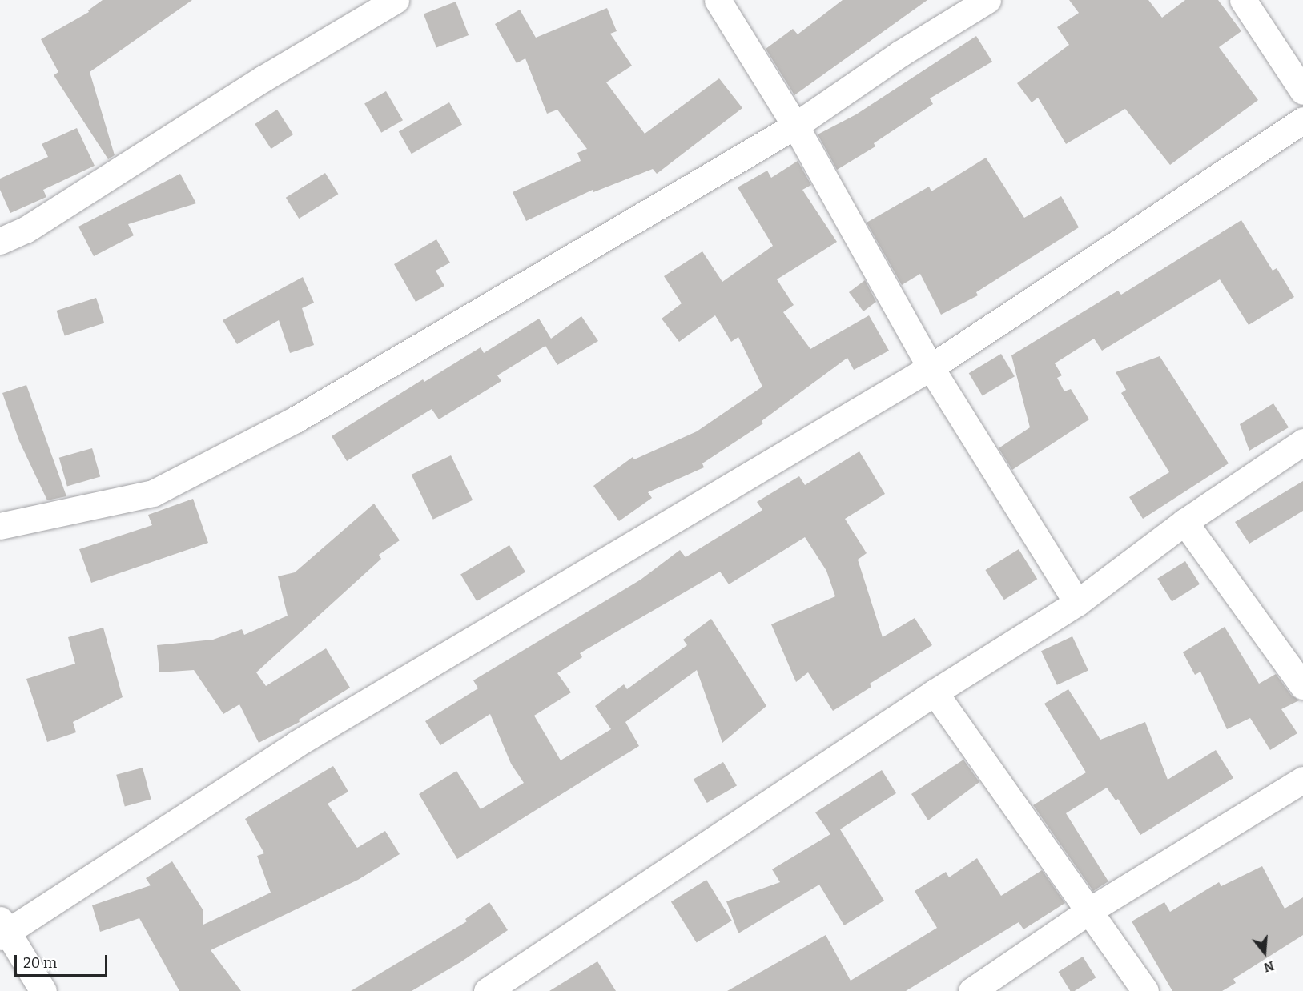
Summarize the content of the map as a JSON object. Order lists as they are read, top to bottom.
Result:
{
  "scale_bar": "20 m",
  "north": "bottom"
}
